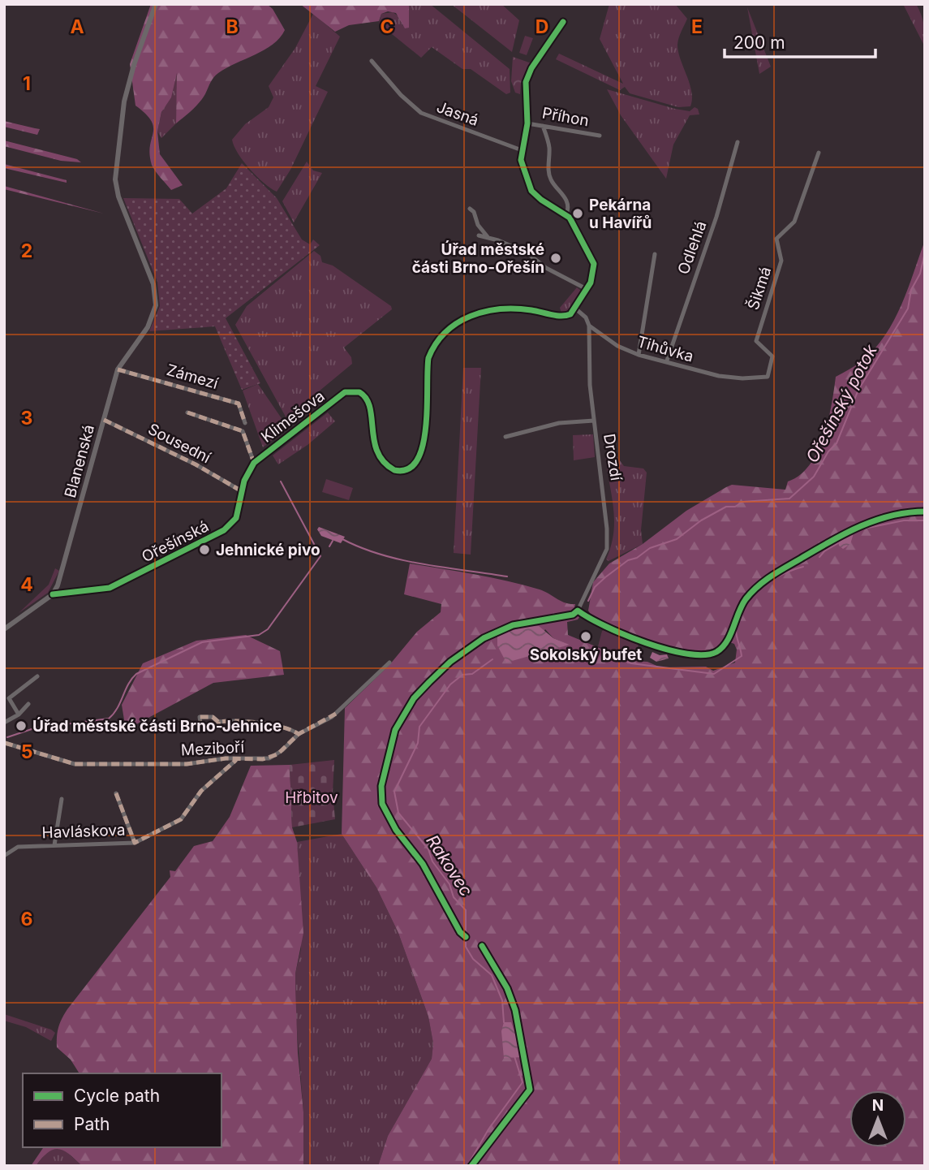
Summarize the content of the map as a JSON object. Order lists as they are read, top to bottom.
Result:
{
  "streets": {
    "street": [
      "Jasná",
      "Příhon",
      "Odlehlá",
      "Šikmá",
      "Tihůvka",
      "Zámezí",
      "Klimešova",
      "Sousední",
      "Drozdí",
      "Blanenská",
      "Ořešínská",
      "Meziboří",
      "Havláskova"
    ]
  },
  "crossings": [
    ["Odlehlá", "Tihůvka"],
    ["Šikmá", "Tihůvka"],
    ["Tihůvka", "Drozdí"],
    ["Zámezí", "Blanenská"],
    ["Klimešova", "Ořešínská"],
    ["Sousední", "Blanenská"],
    ["Sousední", "Ořešínská"],
    ["Blanenská", "Ořešínská"],
    ["Meziboří", "Havláskova"]
  ],
  "water": ["Ořešínský potok", "Rakovec"],
  "parks": ["Hřbitov"],
  "places": [
    "Pekárna u Havířů",
    "Úřad městské části Brno-Ořešín",
    "Jehnické pivo",
    "Sokolský bufet",
    "Úřad městské části Brno-Jehnice"
  ],
  "legend": ["Cycle path", "Path"],
  "scale_bar": "200 m",
  "north": "top",
  "grid": {
    "columns": [
      "A",
      "B",
      "C",
      "D",
      "E"
    ],
    "rows": [
      "1",
      "2",
      "3",
      "4",
      "5",
      "6"
    ]
  }
}
